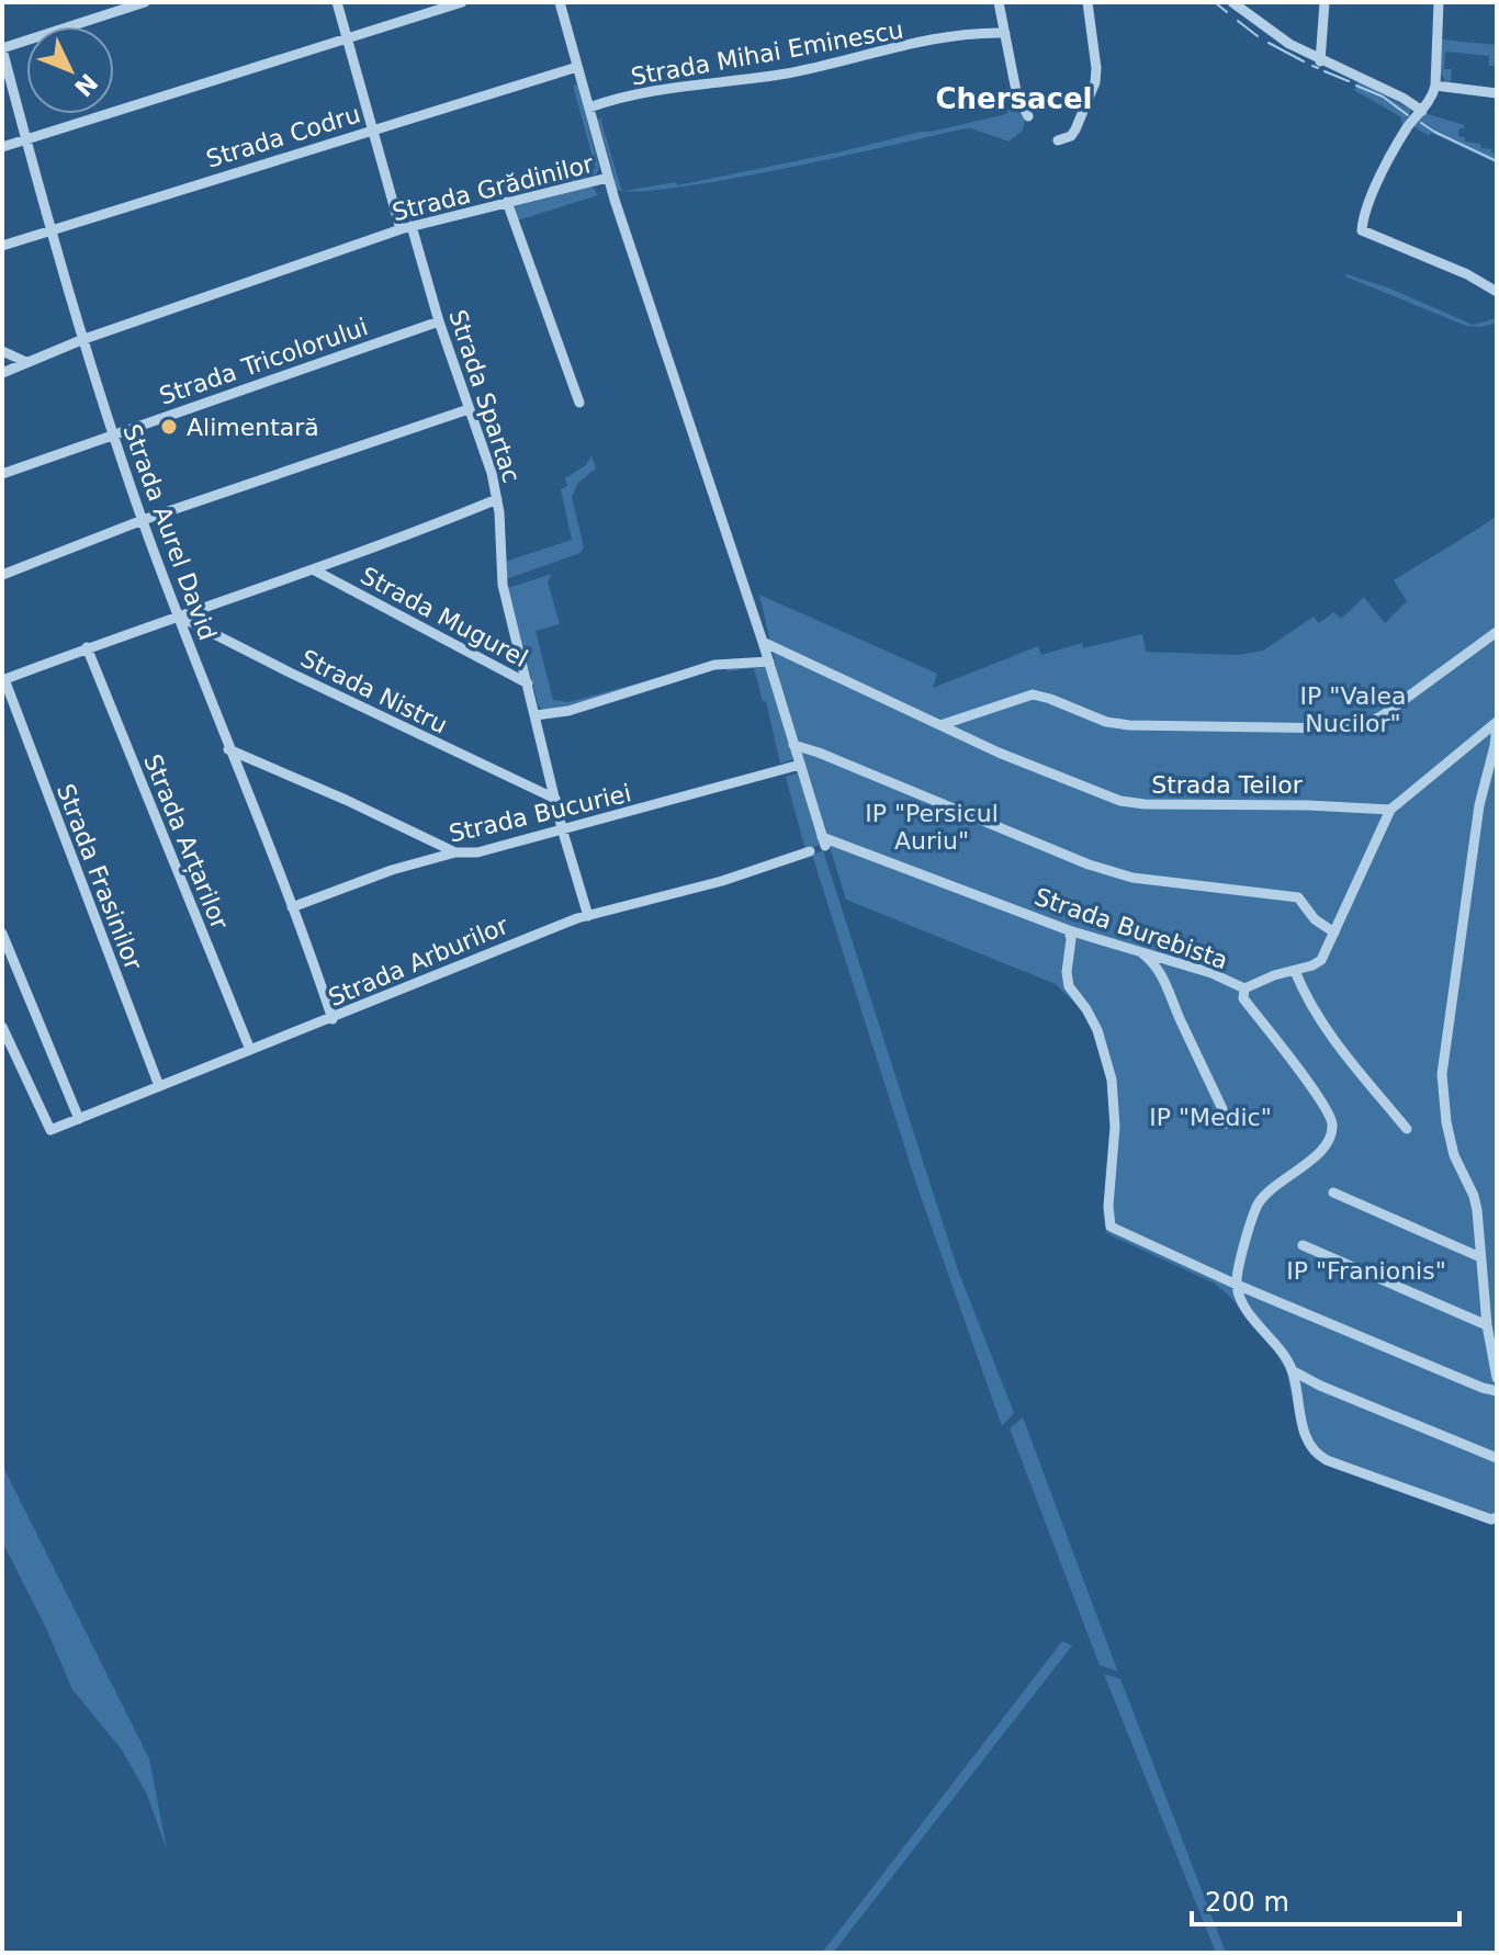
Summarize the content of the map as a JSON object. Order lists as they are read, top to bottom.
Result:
{
  "streets": {
    "street": [
      "Strada Mihai Eminescu",
      "Strada Codru",
      "Strada Grădinilor",
      "Strada Tricolorului",
      "Strada Spartac",
      "Strada Aurel David",
      "Strada Mugurel",
      "Strada Nistru",
      "Strada Teilor",
      "Strada Bucuriei",
      "Strada Arțarilor",
      "Strada Frasinilor",
      "Strada Burebista",
      "Strada Arburilor"
    ]
  },
  "crossings": [
    ["Strada Codru", "Strada Spartac"],
    ["Strada Codru", "Strada Aurel David"],
    ["Strada Grădinilor", "Strada Spartac"],
    ["Strada Grădinilor", "Strada Aurel David"],
    ["Strada Grădinilor", "Strada Teilor"],
    ["Strada Grădinilor", "Strada Bucuriei"],
    ["Strada Grădinilor", "Strada Burebista"],
    ["Strada Tricolorului", "Strada Spartac"],
    ["Strada Tricolorului", "Strada Aurel David"],
    ["Strada Spartac", "Strada Mugurel"],
    ["Strada Aurel David", "Strada Nistru"],
    ["Strada Aurel David", "Strada Bucuriei"],
    ["Strada Aurel David", "Strada Arburilor"],
    ["Strada Mugurel", "Strada Nistru"],
    ["Strada Mugurel", "Strada Bucuriei"],
    ["Strada Mugurel", "Strada Arburilor"],
    ["Strada Teilor", "Strada Burebista"],
    ["Strada Arțarilor", "Strada Arburilor"],
    ["Strada Frasinilor", "Strada Arburilor"]
  ],
  "districts": ["Chersacel"],
  "parks": [
    "IP \"Valea Nucilor\"",
    "IP \"Persicul Auriu\"",
    "IP \"Medic\"",
    "IP \"Franionis\""
  ],
  "places": ["Alimentară"],
  "scale_bar": "200 m",
  "north": "bottom right"
}
